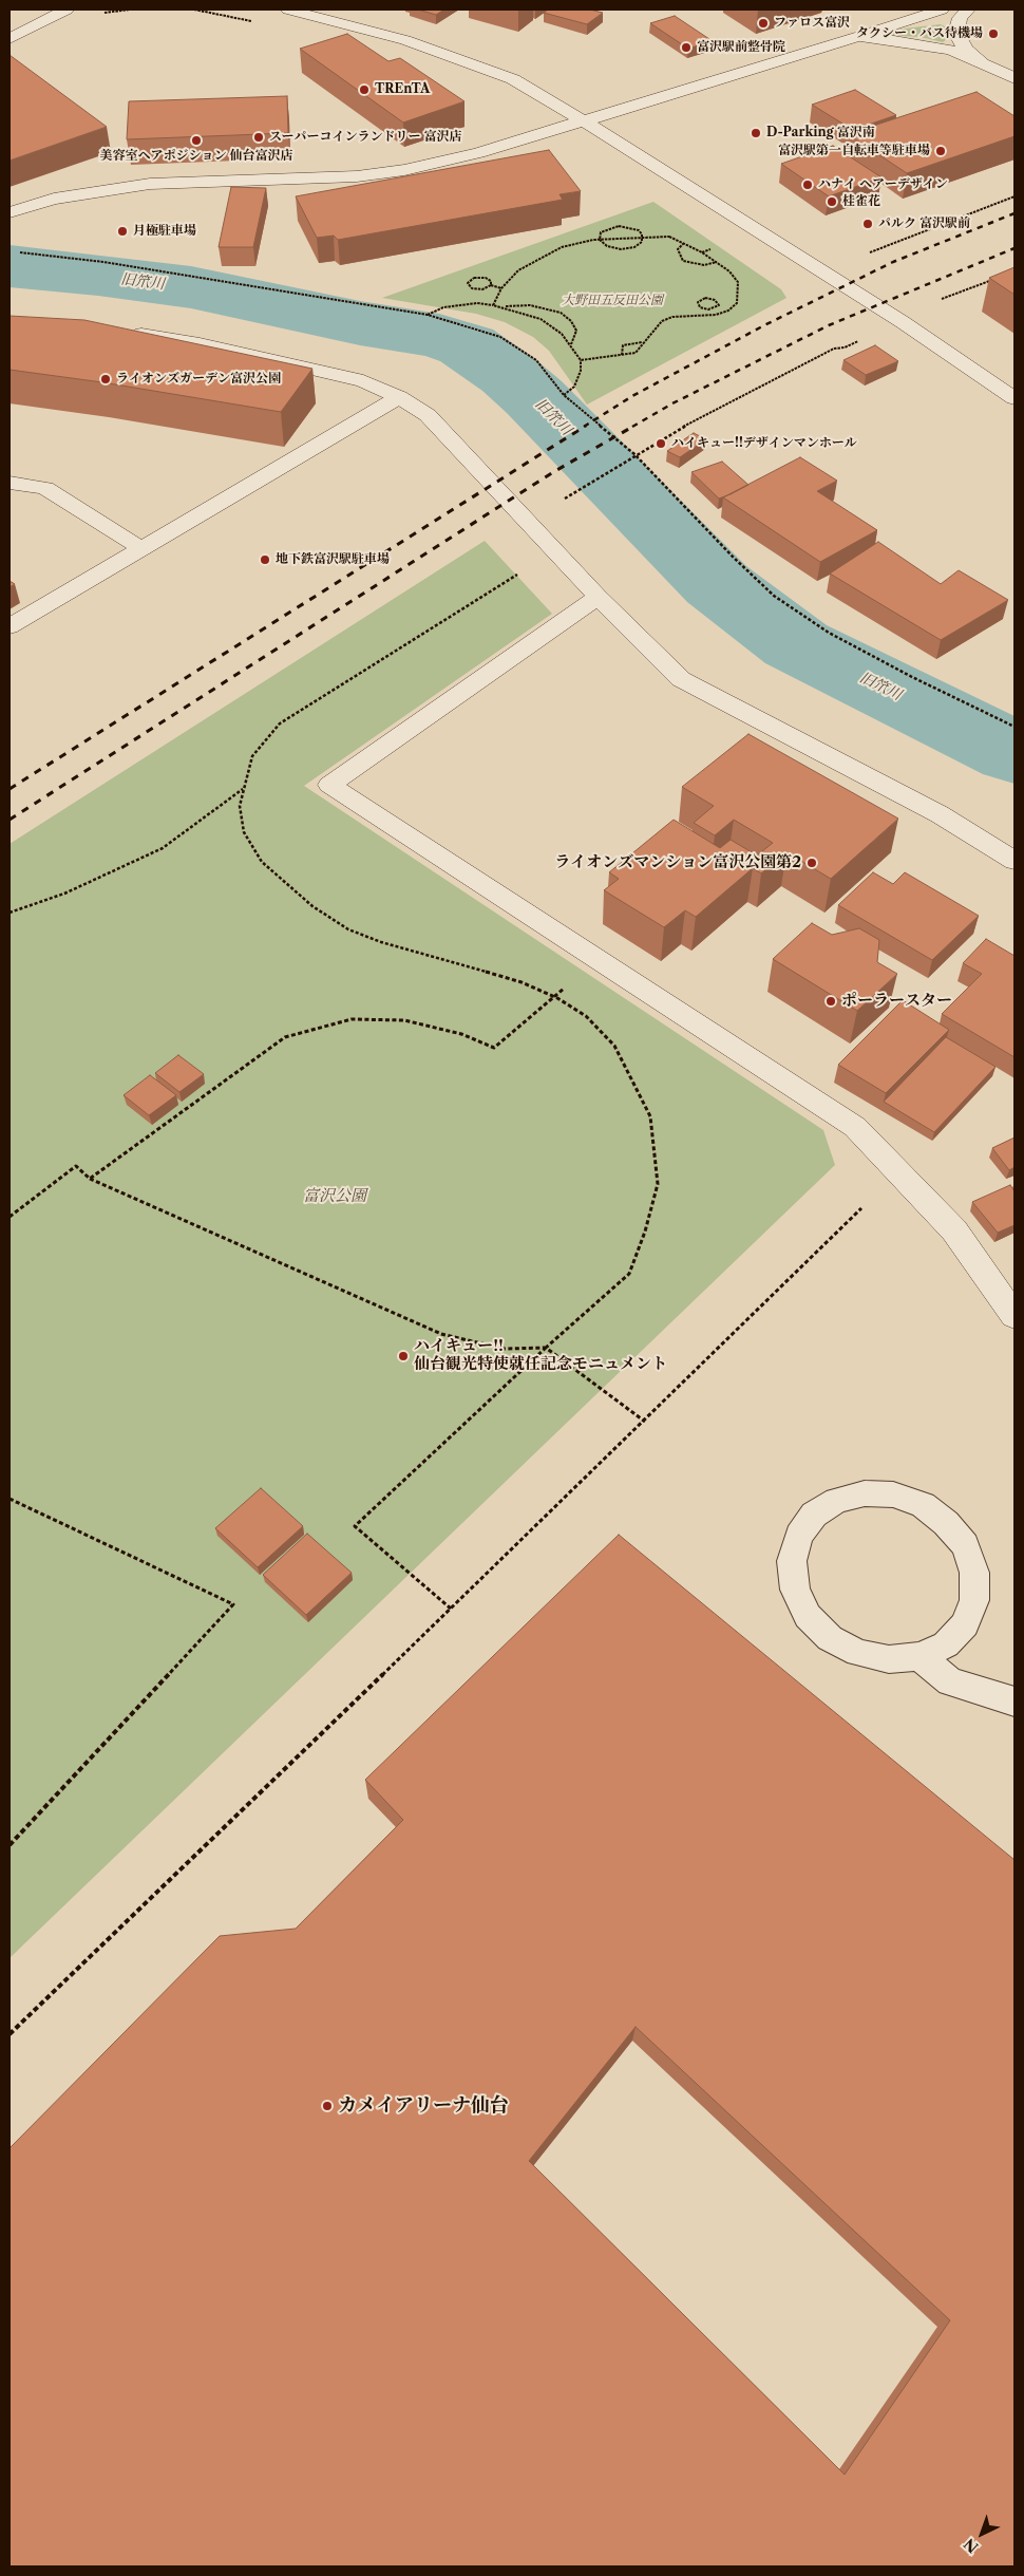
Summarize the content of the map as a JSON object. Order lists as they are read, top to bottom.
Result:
{
  "water": ["旧笊川"],
  "parks": ["大野田五反田公園", "富沢公園"],
  "places": [
    "ファロス富沢",
    "タクシー・バス待機場",
    "富沢駅前整骨院",
    "TREnTA",
    "D-Parking 富沢南",
    "スーパーコインランドリー 富沢店",
    "美容室ヘアポジション 仙台富沢店",
    "富沢駅第一自転車等駐車場",
    "ハナイ ヘアーデザイン",
    "桂雀花",
    "パルク 富沢駅前",
    "月極駐車場",
    "ライオンズガーデン富沢公園",
    "ハイキュー!!デザインマンホール",
    "地下鉄富沢駅駐車場",
    "ライオンズマンション富沢公園第2",
    "ポーラースター",
    "ハイキュー‼ 仙台観光特使就任記念モニュメント",
    "カメイアリーナ仙台"
  ],
  "north": "bottom left"
}
